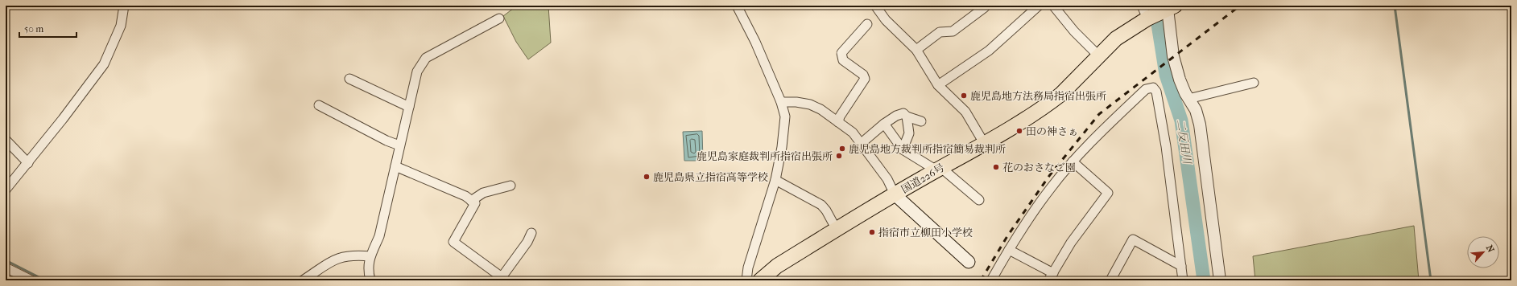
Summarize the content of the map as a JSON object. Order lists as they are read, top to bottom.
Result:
{
  "streets": {
    "highway": ["国道226号"]
  },
  "water": ["二反田川"],
  "places": [
    "鹿児島地方法務局指宿出張所",
    "田の神さぁ",
    "鹿児島地方裁判所指宿簡易裁判所",
    "鹿児島家庭裁判所指宿出張所",
    "花のおさなご園",
    "鹿児島県立指宿高等学校",
    "指宿市立柳田小学校"
  ],
  "scale_bar": "50 m",
  "north": "top right"
}
